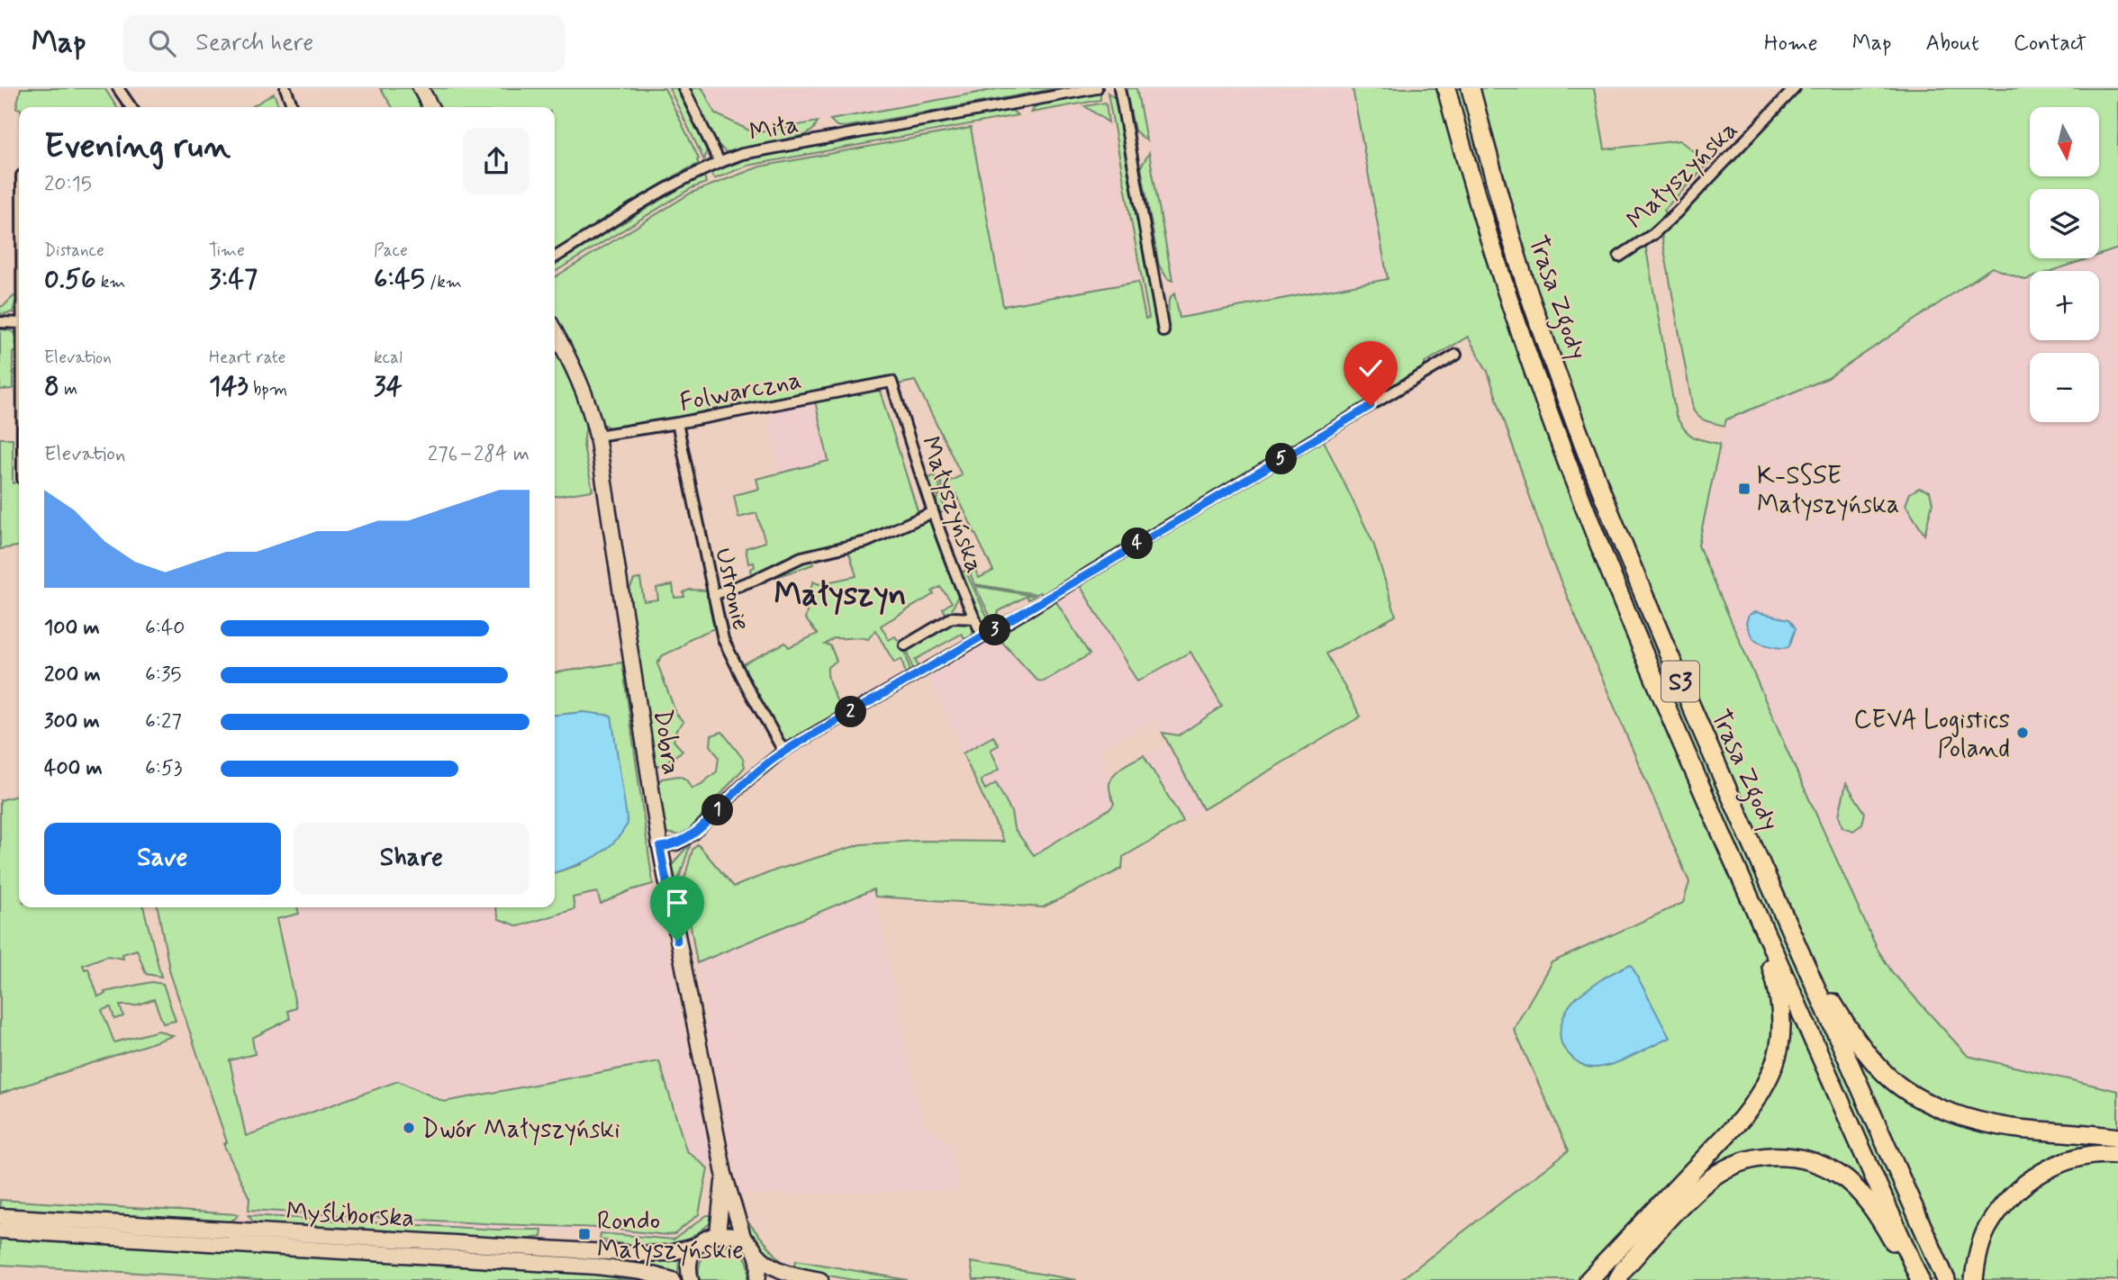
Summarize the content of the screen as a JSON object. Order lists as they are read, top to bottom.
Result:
{
  "streets": {
    "highway": ["Trasa Zgody", "S3"],
    "main road": ["Dobra", "Myśliborska"],
    "street": [
      "Miła",
      "Małyszyńska",
      "Folwarczna",
      "Ustronie"
    ]
  },
  "crossings": [
    ["Małyszyńska", "Folwarczna"],
    ["Folwarczna", "Ustronie"],
    ["Folwarczna", "Dobra"]
  ],
  "districts": ["Małyszyn"],
  "places": {
    "transit": ["K-SSSE Małyszyńska", "Rondo Małyszyńskie"],
    "other": ["CEVA Logistics Poland", "Dwór Małyszyński"]
  },
  "north": "bottom",
  "page": {
    "header": "Map",
    "search": "Search here",
    "nav": [
      "Home",
      "Map",
      "About",
      "Contact"
    ],
    "map_buttons": ["+", "−"],
    "heading": ["Evening run", "20:15"],
    "stats": [
      ["Distance", "0.56 km"],
      ["Time", "3:47"],
      ["Pace", "6:45 /km"],
      ["Elevation", "8 m"],
      ["Heart rate", "143 bpm"],
      ["kcal", "34"]
    ],
    "chart": ["Elevation", "276–284 m"],
    "pins": [
      "5",
      "4",
      "3",
      "2",
      "1"
    ],
    "list": [
      {
        "name": "100 m",
        "note": "6:40"
      },
      {
        "name": "200 m",
        "note": "6:35"
      },
      {
        "name": "300 m",
        "note": "6:27"
      },
      {
        "name": "400 m",
        "note": "6:53"
      }
    ],
    "buttons": ["Save", "Share"]
  }
}
